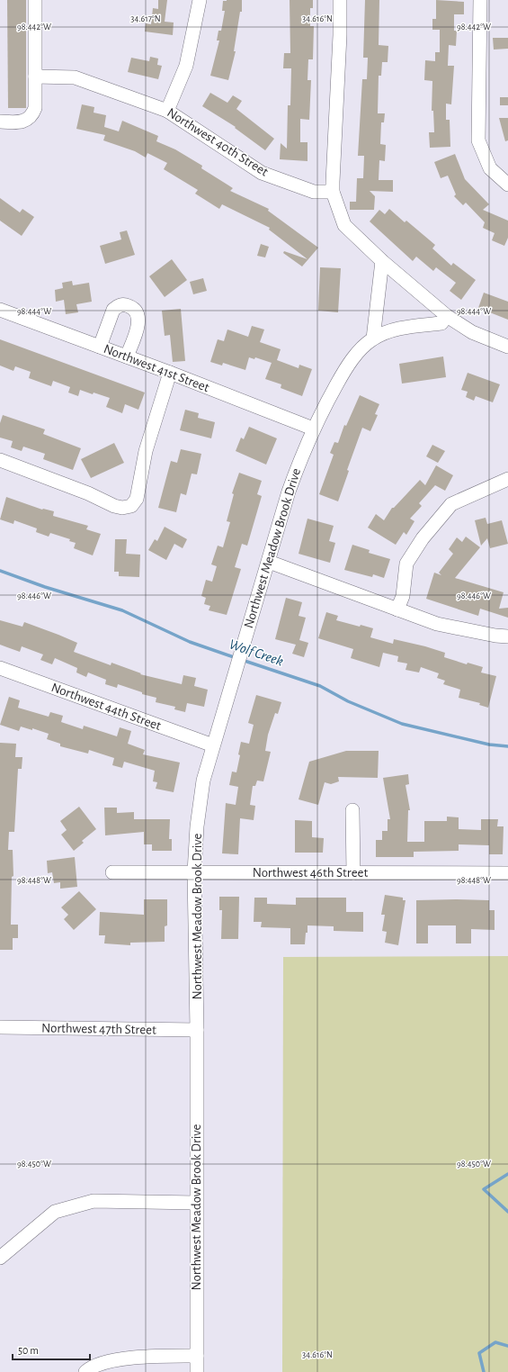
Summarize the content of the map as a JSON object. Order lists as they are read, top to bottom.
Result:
{
  "streets": {
    "street": [
      "Northwest 40th Street",
      "Northwest 41st Street",
      "Northwest Meadow Brook Drive",
      "Northwest 44th Street",
      "Northwest 46th Street",
      "Northwest 47th Street"
    ]
  },
  "crossings": [
    ["Northwest 41st Street", "Northwest Meadow Brook Drive"],
    ["Northwest Meadow Brook Drive", "Northwest 44th Street"],
    ["Northwest Meadow Brook Drive", "Northwest 46th Street"],
    ["Northwest Meadow Brook Drive", "Northwest 47th Street"]
  ],
  "water": ["Wolf Creek"],
  "scale_bar": "50 m",
  "coordinates": [
    "34.617°N",
    "34.616°N",
    "98.442°W",
    "98.444°W",
    "98.446°W",
    "98.448°W",
    "98.450°W"
  ]
}
